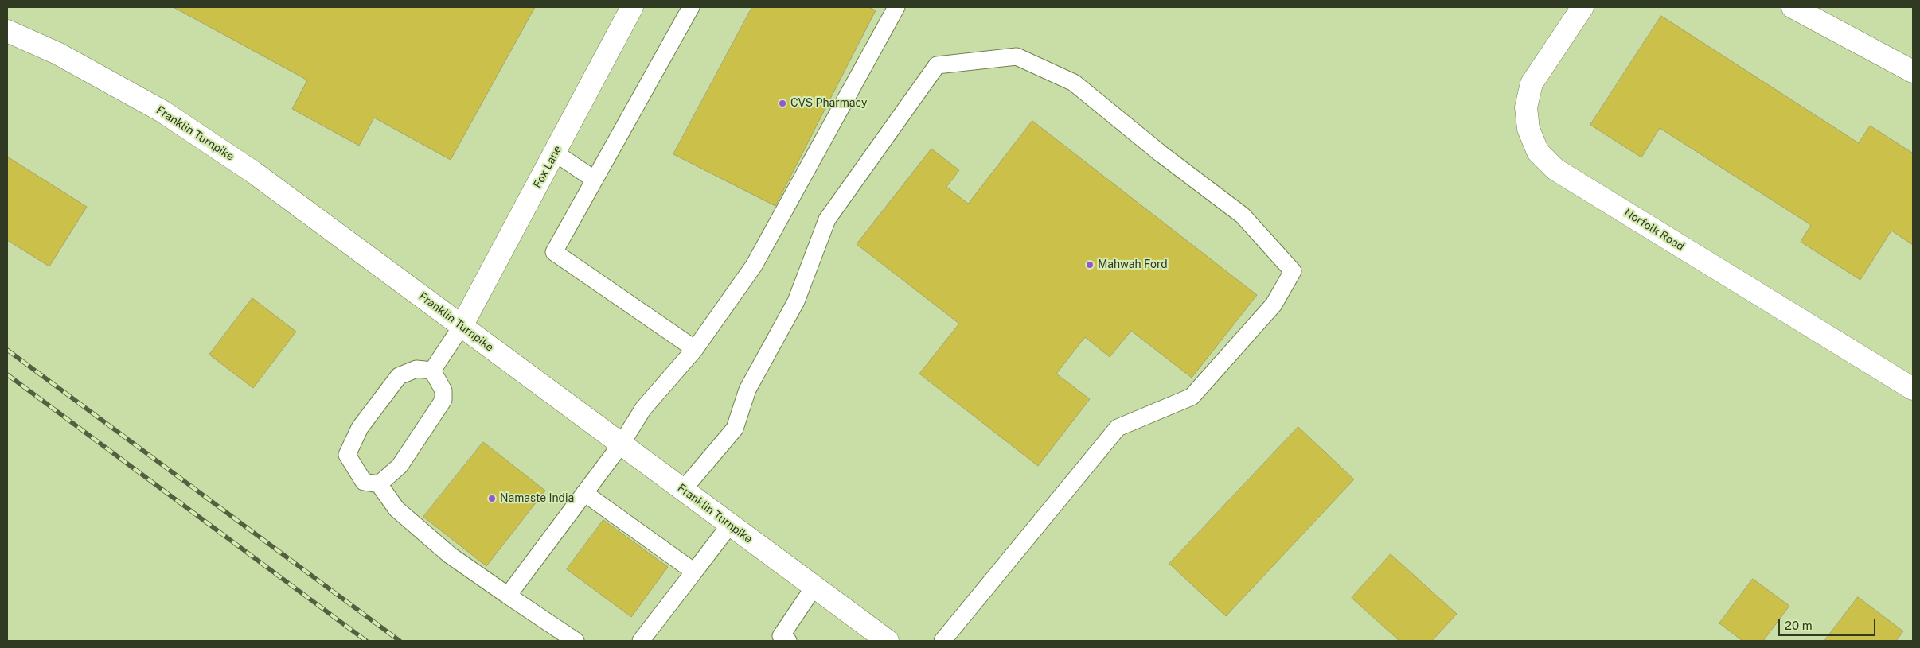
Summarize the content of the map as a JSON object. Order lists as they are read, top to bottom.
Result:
{
  "streets": {
    "street": ["Franklin Turnpike", "Fox Lane", "Norfolk Road"]
  },
  "crossings": [
    ["Franklin Turnpike", "Fox Lane"]
  ],
  "places": ["CVS Pharmacy", "Mahwah Ford", "Namaste India"],
  "scale_bar": "20 m"
}
